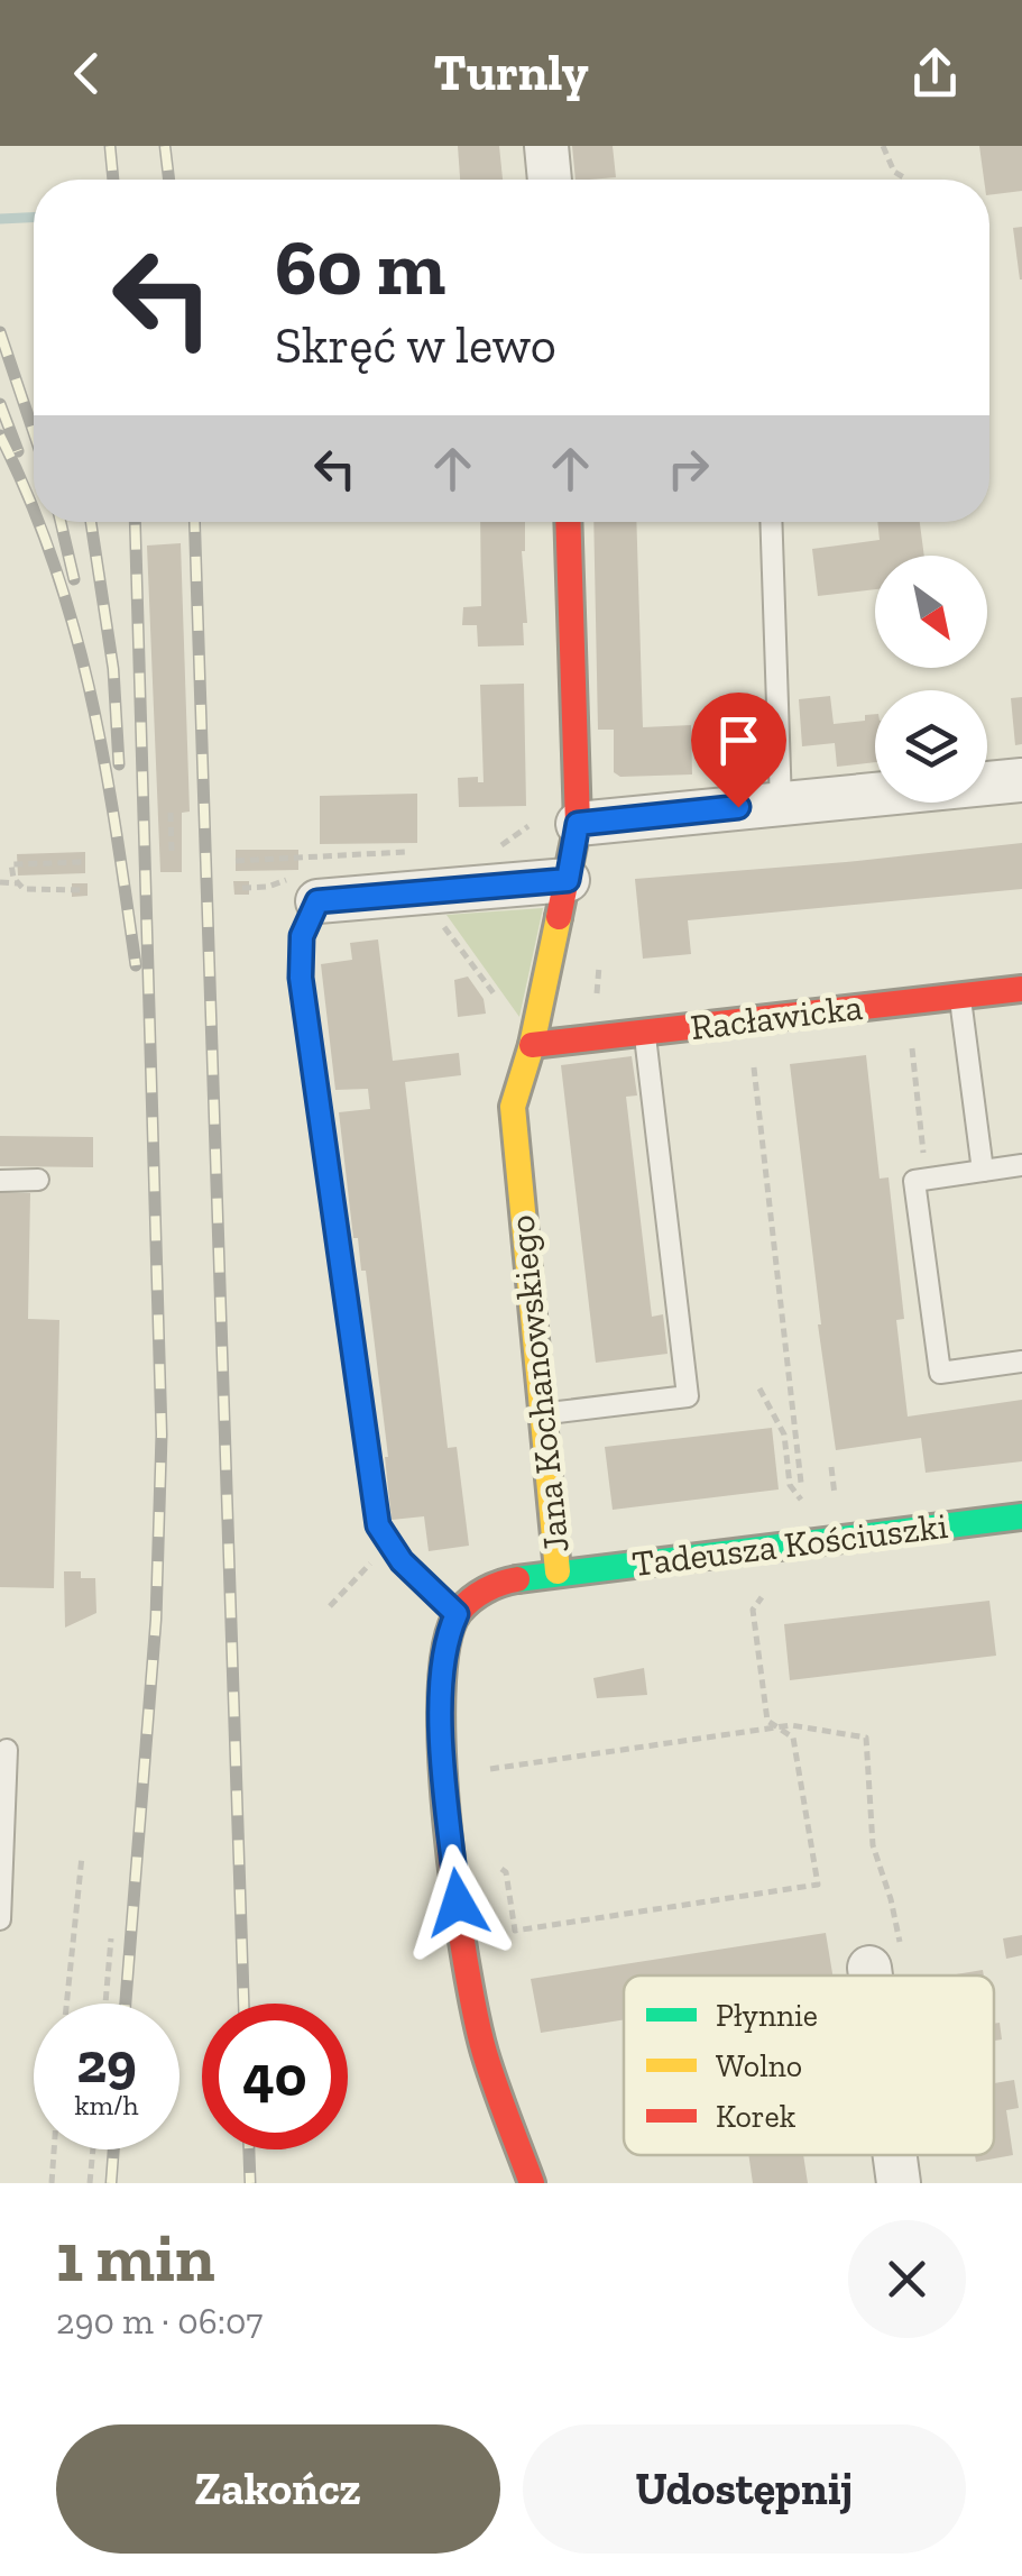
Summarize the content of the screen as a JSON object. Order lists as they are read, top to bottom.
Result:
{
  "streets": {
    "street": ["Racławicka", "Jana Kochanowskiego", "Tadeusza Kościuszki"]
  },
  "crossings": [
    ["Racławicka", "Jana Kochanowskiego"],
    ["Jana Kochanowskiego", "Tadeusza Kościuszki"]
  ],
  "legend": ["Płynnie", "Wolno", "Korek"],
  "north": "bottom right",
  "page": {
    "header": "Turnly",
    "turn": ["60 m", "Skręć w lewo"],
    "speed": "29 km/h",
    "limit": "40",
    "heading": ["1 min", "290 m · 06:07"],
    "buttons": ["Zakończ", "Udostępnij"]
  }
}
